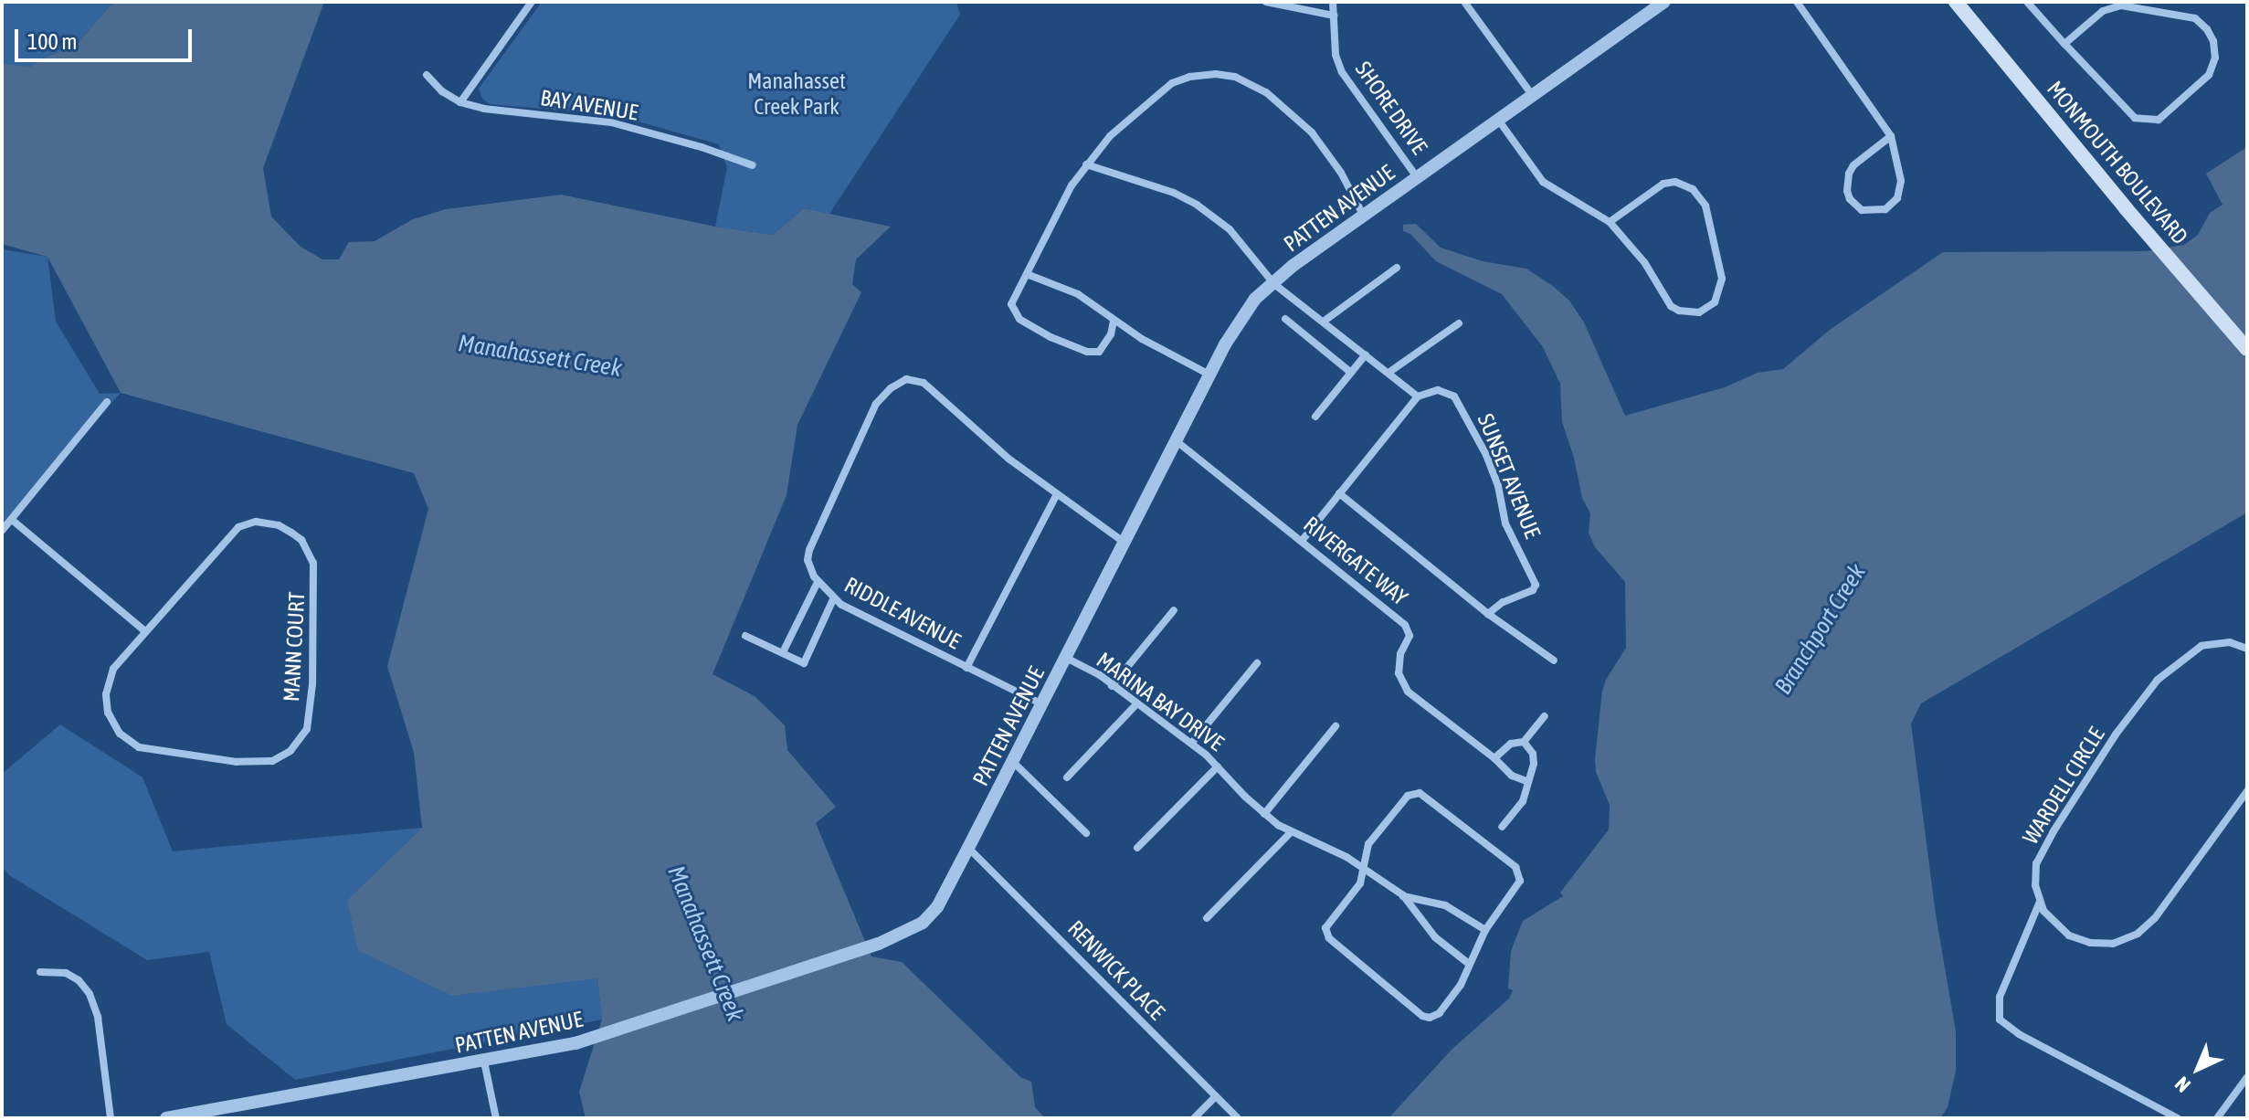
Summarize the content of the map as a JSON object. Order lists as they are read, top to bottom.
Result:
{
  "streets": {
    "main road": ["MONMOUTH BOULEVARD"],
    "street": [
      "BAY AVENUE",
      "SHORE DRIVE",
      "PATTEN AVENUE",
      "SUNSET AVENUE",
      "RIVERGATE WAY",
      "RIDDLE AVENUE",
      "MANN COURT",
      "MARINA BAY DRIVE",
      "WARDELL CIRCLE",
      "RENWICK PLACE"
    ]
  },
  "crossings": [
    ["SHORE DRIVE", "PATTEN AVENUE"],
    ["PATTEN AVENUE", "RIVERGATE WAY"],
    ["PATTEN AVENUE", "RIDDLE AVENUE"],
    ["PATTEN AVENUE", "MARINA BAY DRIVE"],
    ["PATTEN AVENUE", "RENWICK PLACE"]
  ],
  "water": ["Manahassett Creek", "Branchport Creek"],
  "parks": ["Manahasset Creek Park"],
  "scale_bar": "100 m",
  "north": "bottom left"
}
